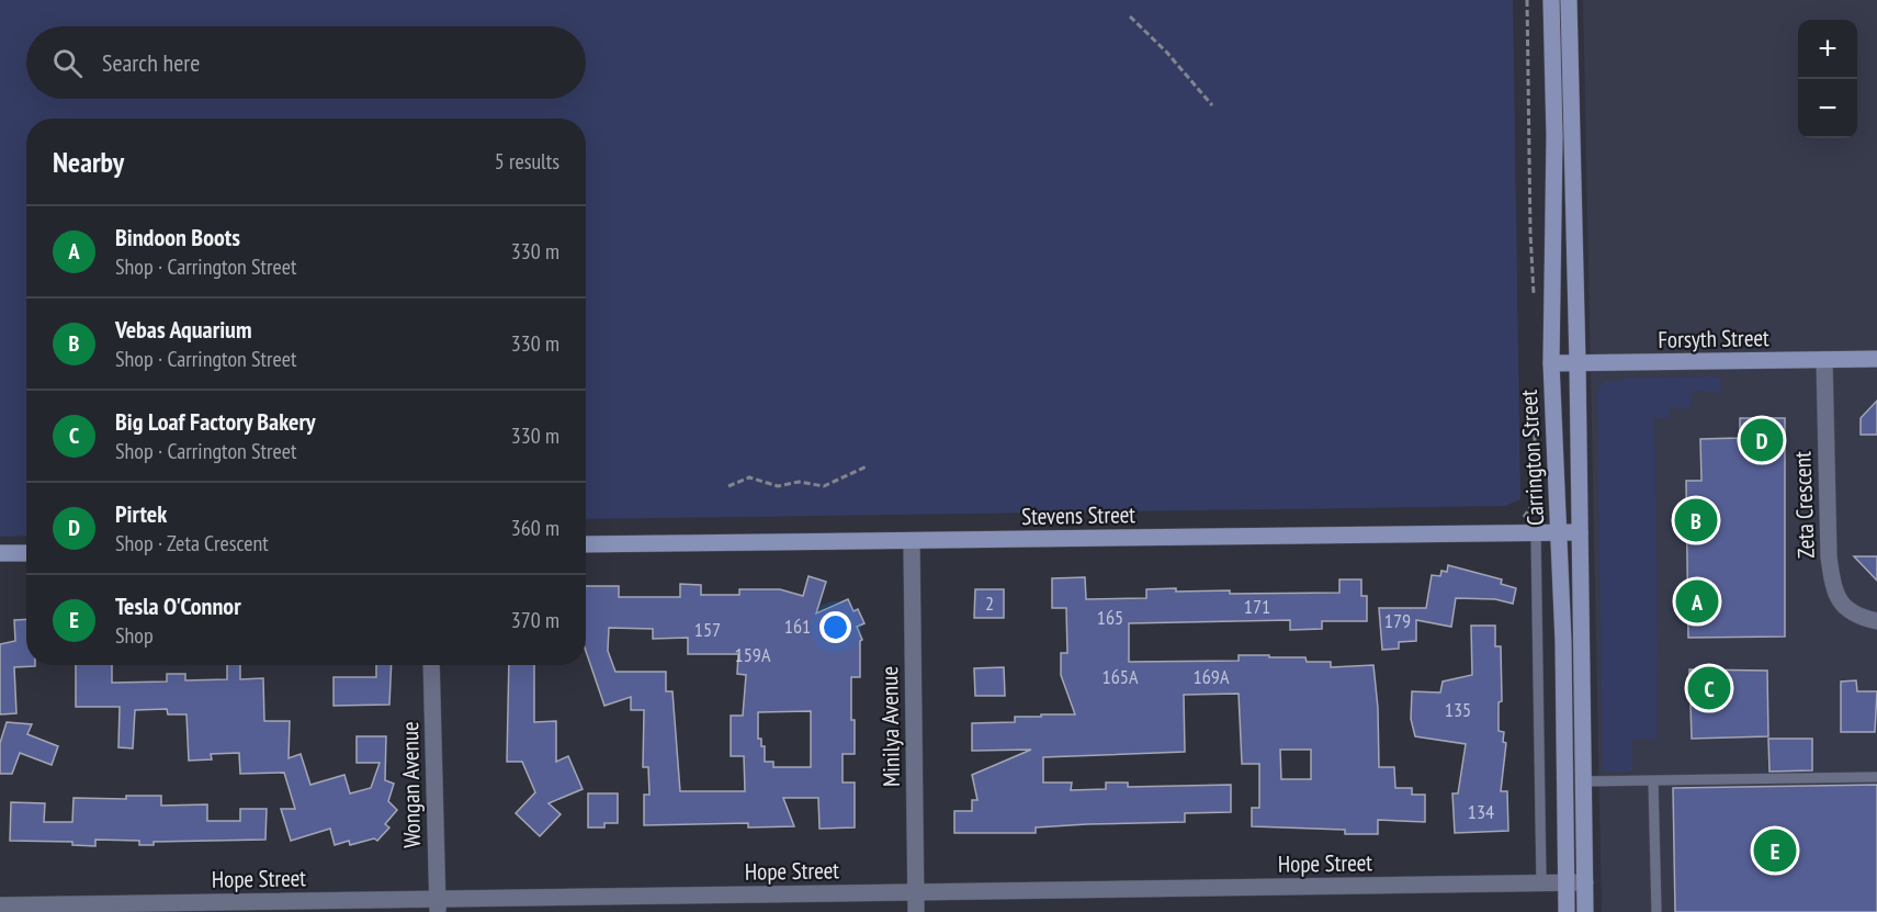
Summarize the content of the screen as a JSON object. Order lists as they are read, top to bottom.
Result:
{
  "streets": {
    "main road": ["Forsyth Street", "Carrington Street", "Stevens Street"],
    "street": [
      "Zeta Crescent",
      "Minilya Avenue",
      "Wongan Avenue",
      "Hope Street"
    ]
  },
  "crossings": [
    ["Forsyth Street", "Carrington Street"],
    ["Forsyth Street", "Zeta Crescent"],
    ["Carrington Street", "Stevens Street"],
    ["Carrington Street", "Hope Street"],
    ["Stevens Street", "Minilya Avenue"],
    ["Minilya Avenue", "Hope Street"],
    ["Wongan Avenue", "Hope Street"]
  ],
  "house_numbers": [
    "2",
    "171",
    "165",
    "179",
    "161",
    "157",
    "159A",
    "165A",
    "169A",
    "135",
    "134"
  ],
  "page": {
    "map_buttons": ["+", "−"],
    "search": "Search here",
    "heading": ["Nearby", "5 results"],
    "list": [
      {
        "mark": "A",
        "name": "Bindoon Boots",
        "note": "Shop · Carrington Street",
        "value": "330 m"
      },
      {
        "mark": "B",
        "name": "Vebas Aquarium",
        "note": "Shop · Carrington Street",
        "value": "330 m"
      },
      {
        "mark": "C",
        "name": "Big Loaf Factory Bakery",
        "note": "Shop · Carrington Street",
        "value": "330 m"
      },
      {
        "mark": "D",
        "name": "Pirtek",
        "note": "Shop · Zeta Crescent",
        "value": "360 m"
      },
      {
        "mark": "E",
        "name": "Tesla O'Connor",
        "note": "Shop",
        "value": "370 m"
      }
    ],
    "pins": [
      "D",
      "B",
      "A",
      "C",
      "E"
    ]
  }
}
